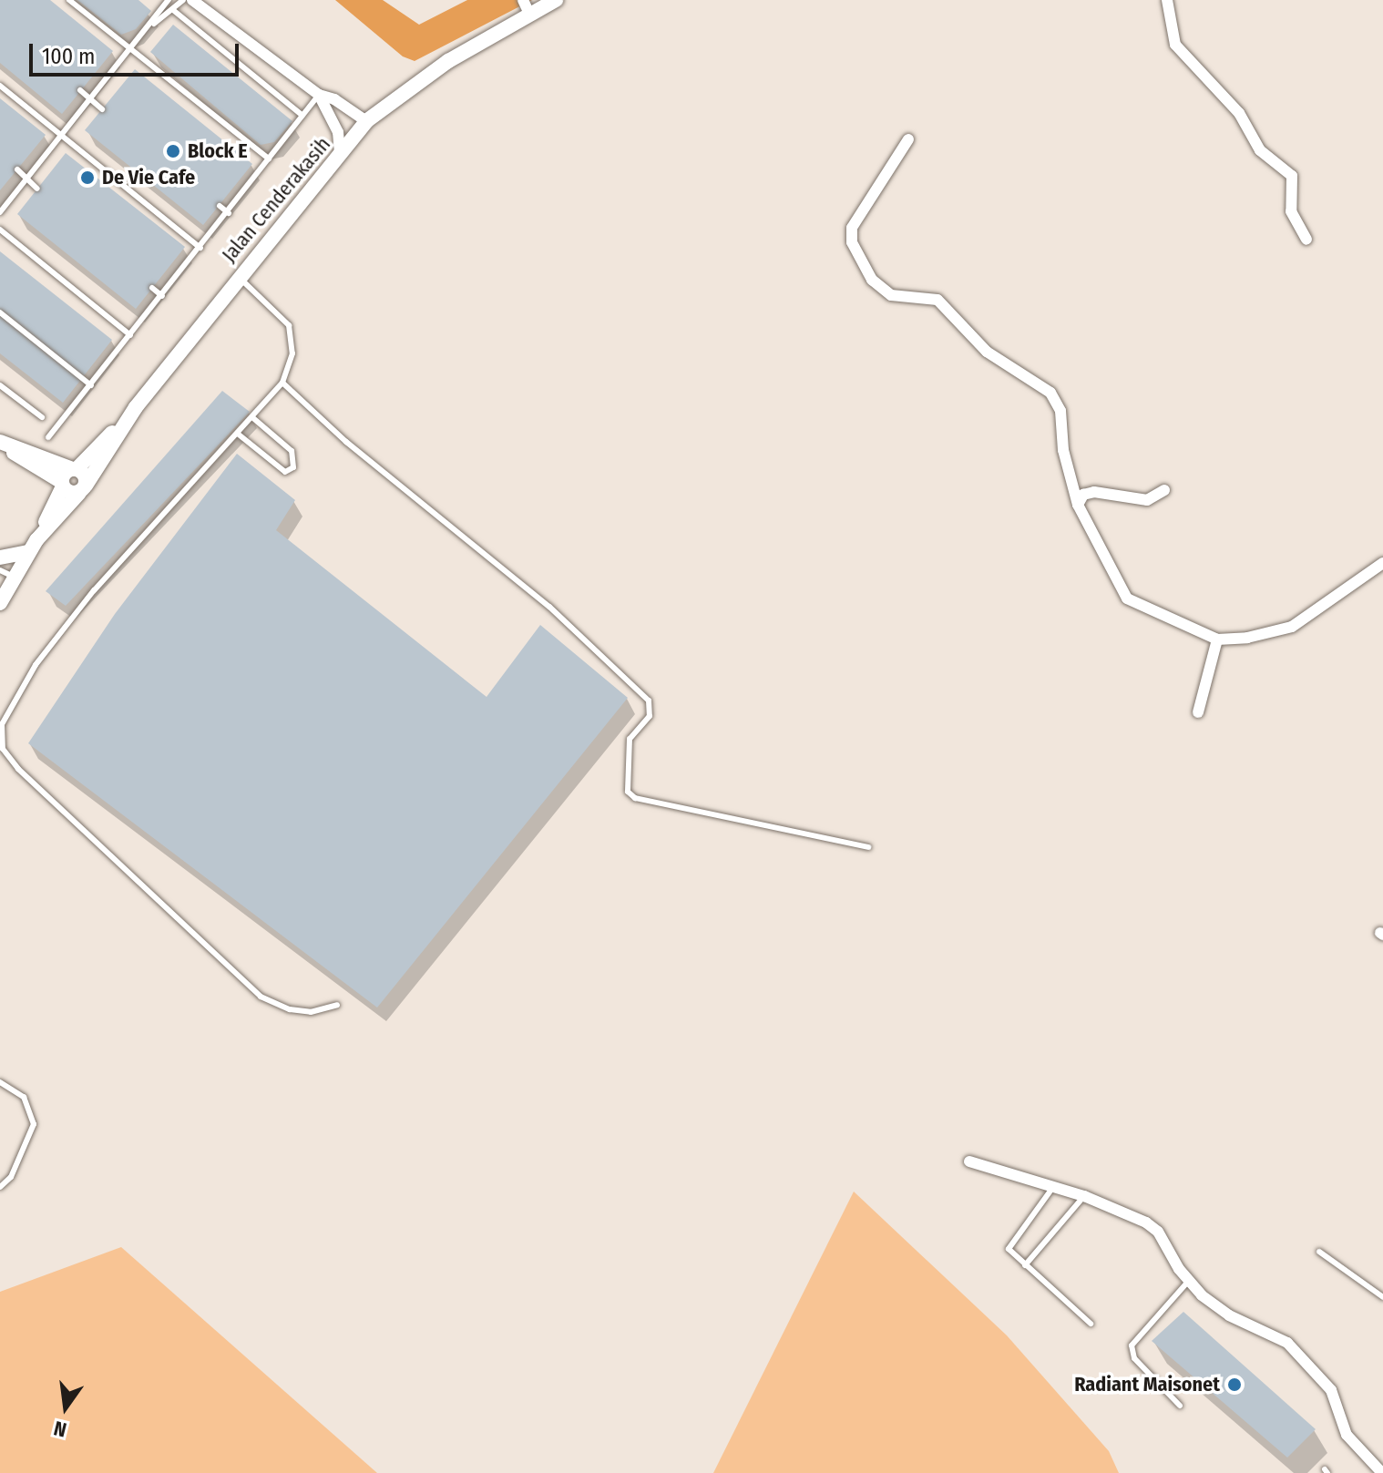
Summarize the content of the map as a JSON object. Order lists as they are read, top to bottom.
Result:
{
  "streets": {
    "street": ["Jalan Cenderakasih"]
  },
  "places": ["Block E", "De Vie Cafe", "Radiant Maisonet"],
  "scale_bar": "100 m",
  "north": "bottom"
}
